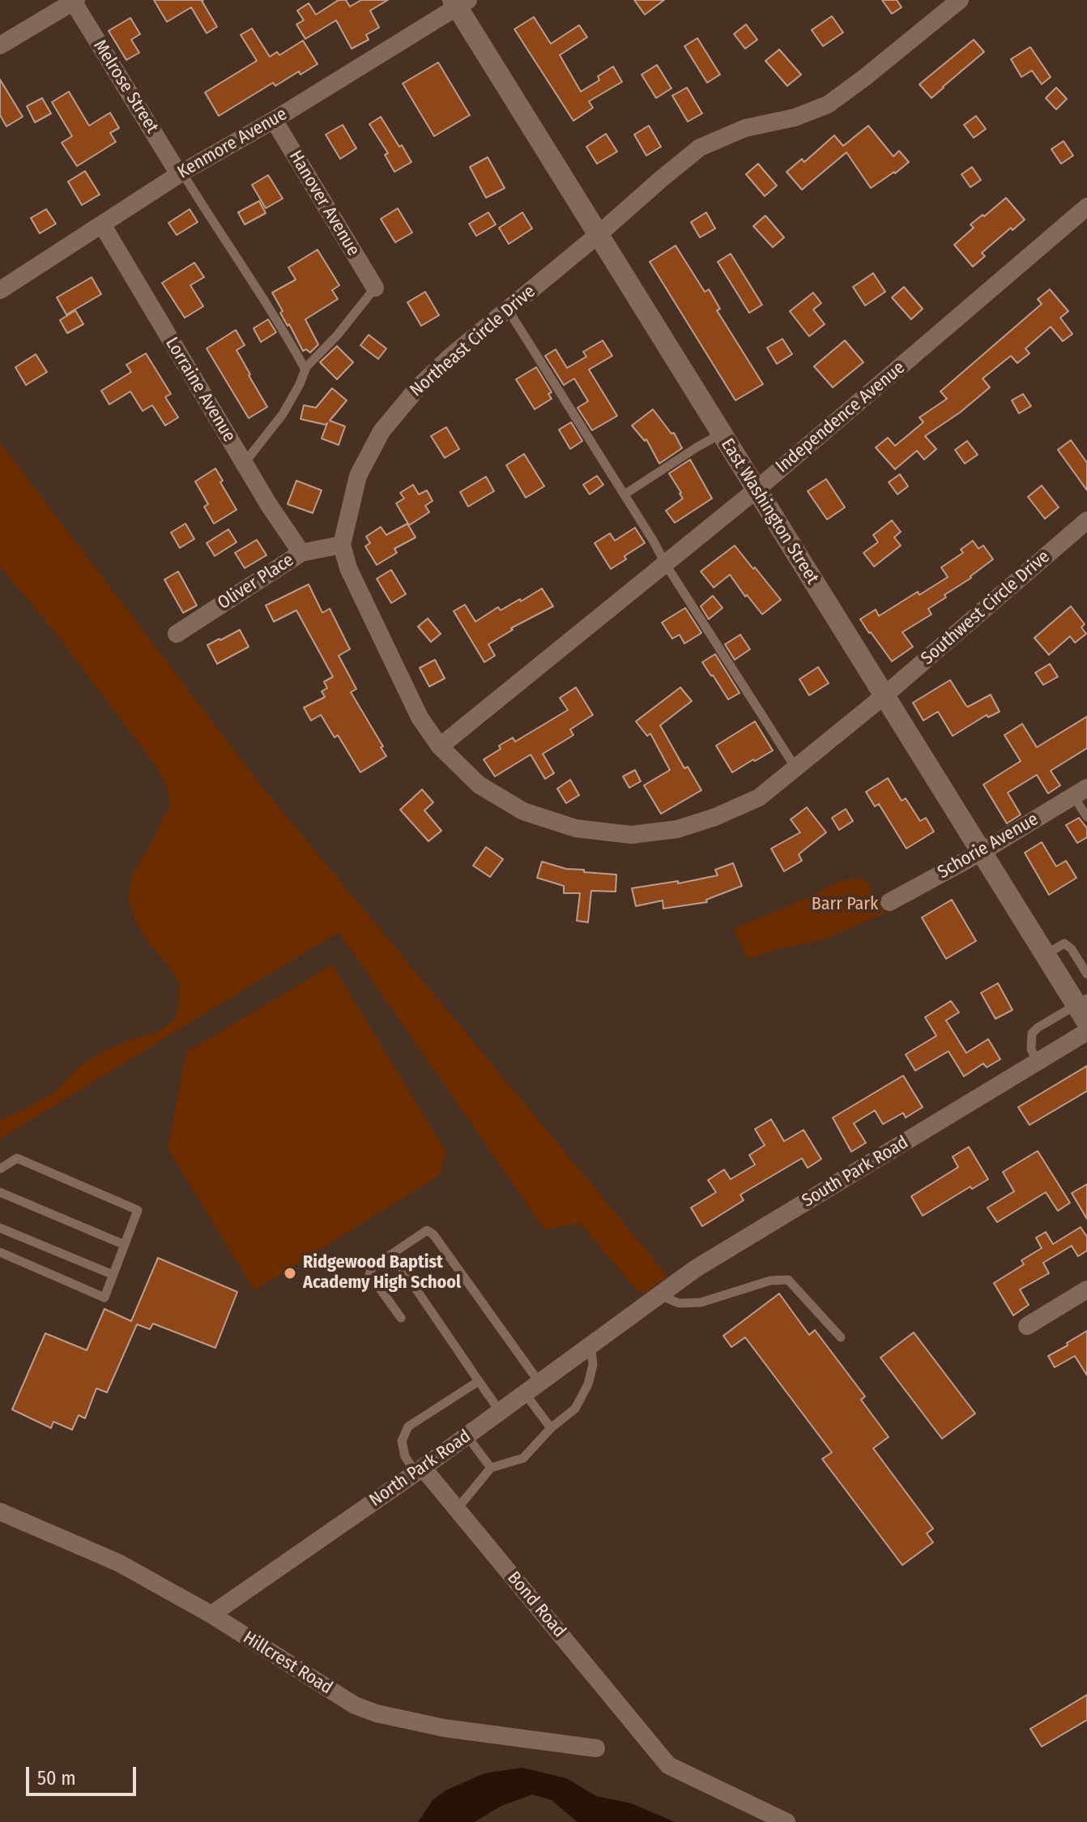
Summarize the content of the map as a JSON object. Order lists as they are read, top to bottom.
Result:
{
  "streets": {
    "street": [
      "Melrose Street",
      "Kenmore Avenue",
      "Hanover Avenue",
      "Northeast Circle Drive",
      "Lorraine Avenue",
      "Independence Avenue",
      "East Washington Street",
      "Oliver Place",
      "Southwest Circle Drive",
      "Schorie Avenue",
      "South Park Road",
      "North Park Road",
      "Bond Road",
      "Hillcrest Road"
    ]
  },
  "crossings": [
    ["Melrose Street", "Kenmore Avenue"],
    ["Kenmore Avenue", "Hanover Avenue"],
    ["Kenmore Avenue", "Lorraine Avenue"],
    ["Kenmore Avenue", "East Washington Street"],
    ["Northeast Circle Drive", "East Washington Street"],
    ["Northeast Circle Drive", "Oliver Place"],
    ["Lorraine Avenue", "Oliver Place"],
    ["Independence Avenue", "East Washington Street"],
    ["Independence Avenue", "Southwest Circle Drive"],
    ["East Washington Street", "Southwest Circle Drive"],
    ["East Washington Street", "Schorie Avenue"],
    ["South Park Road", "North Park Road"],
    ["North Park Road", "Bond Road"],
    ["North Park Road", "Hillcrest Road"]
  ],
  "parks": ["Barr Park"],
  "places": ["Ridgewood Baptist Academy High School"],
  "scale_bar": "50 m"
}
